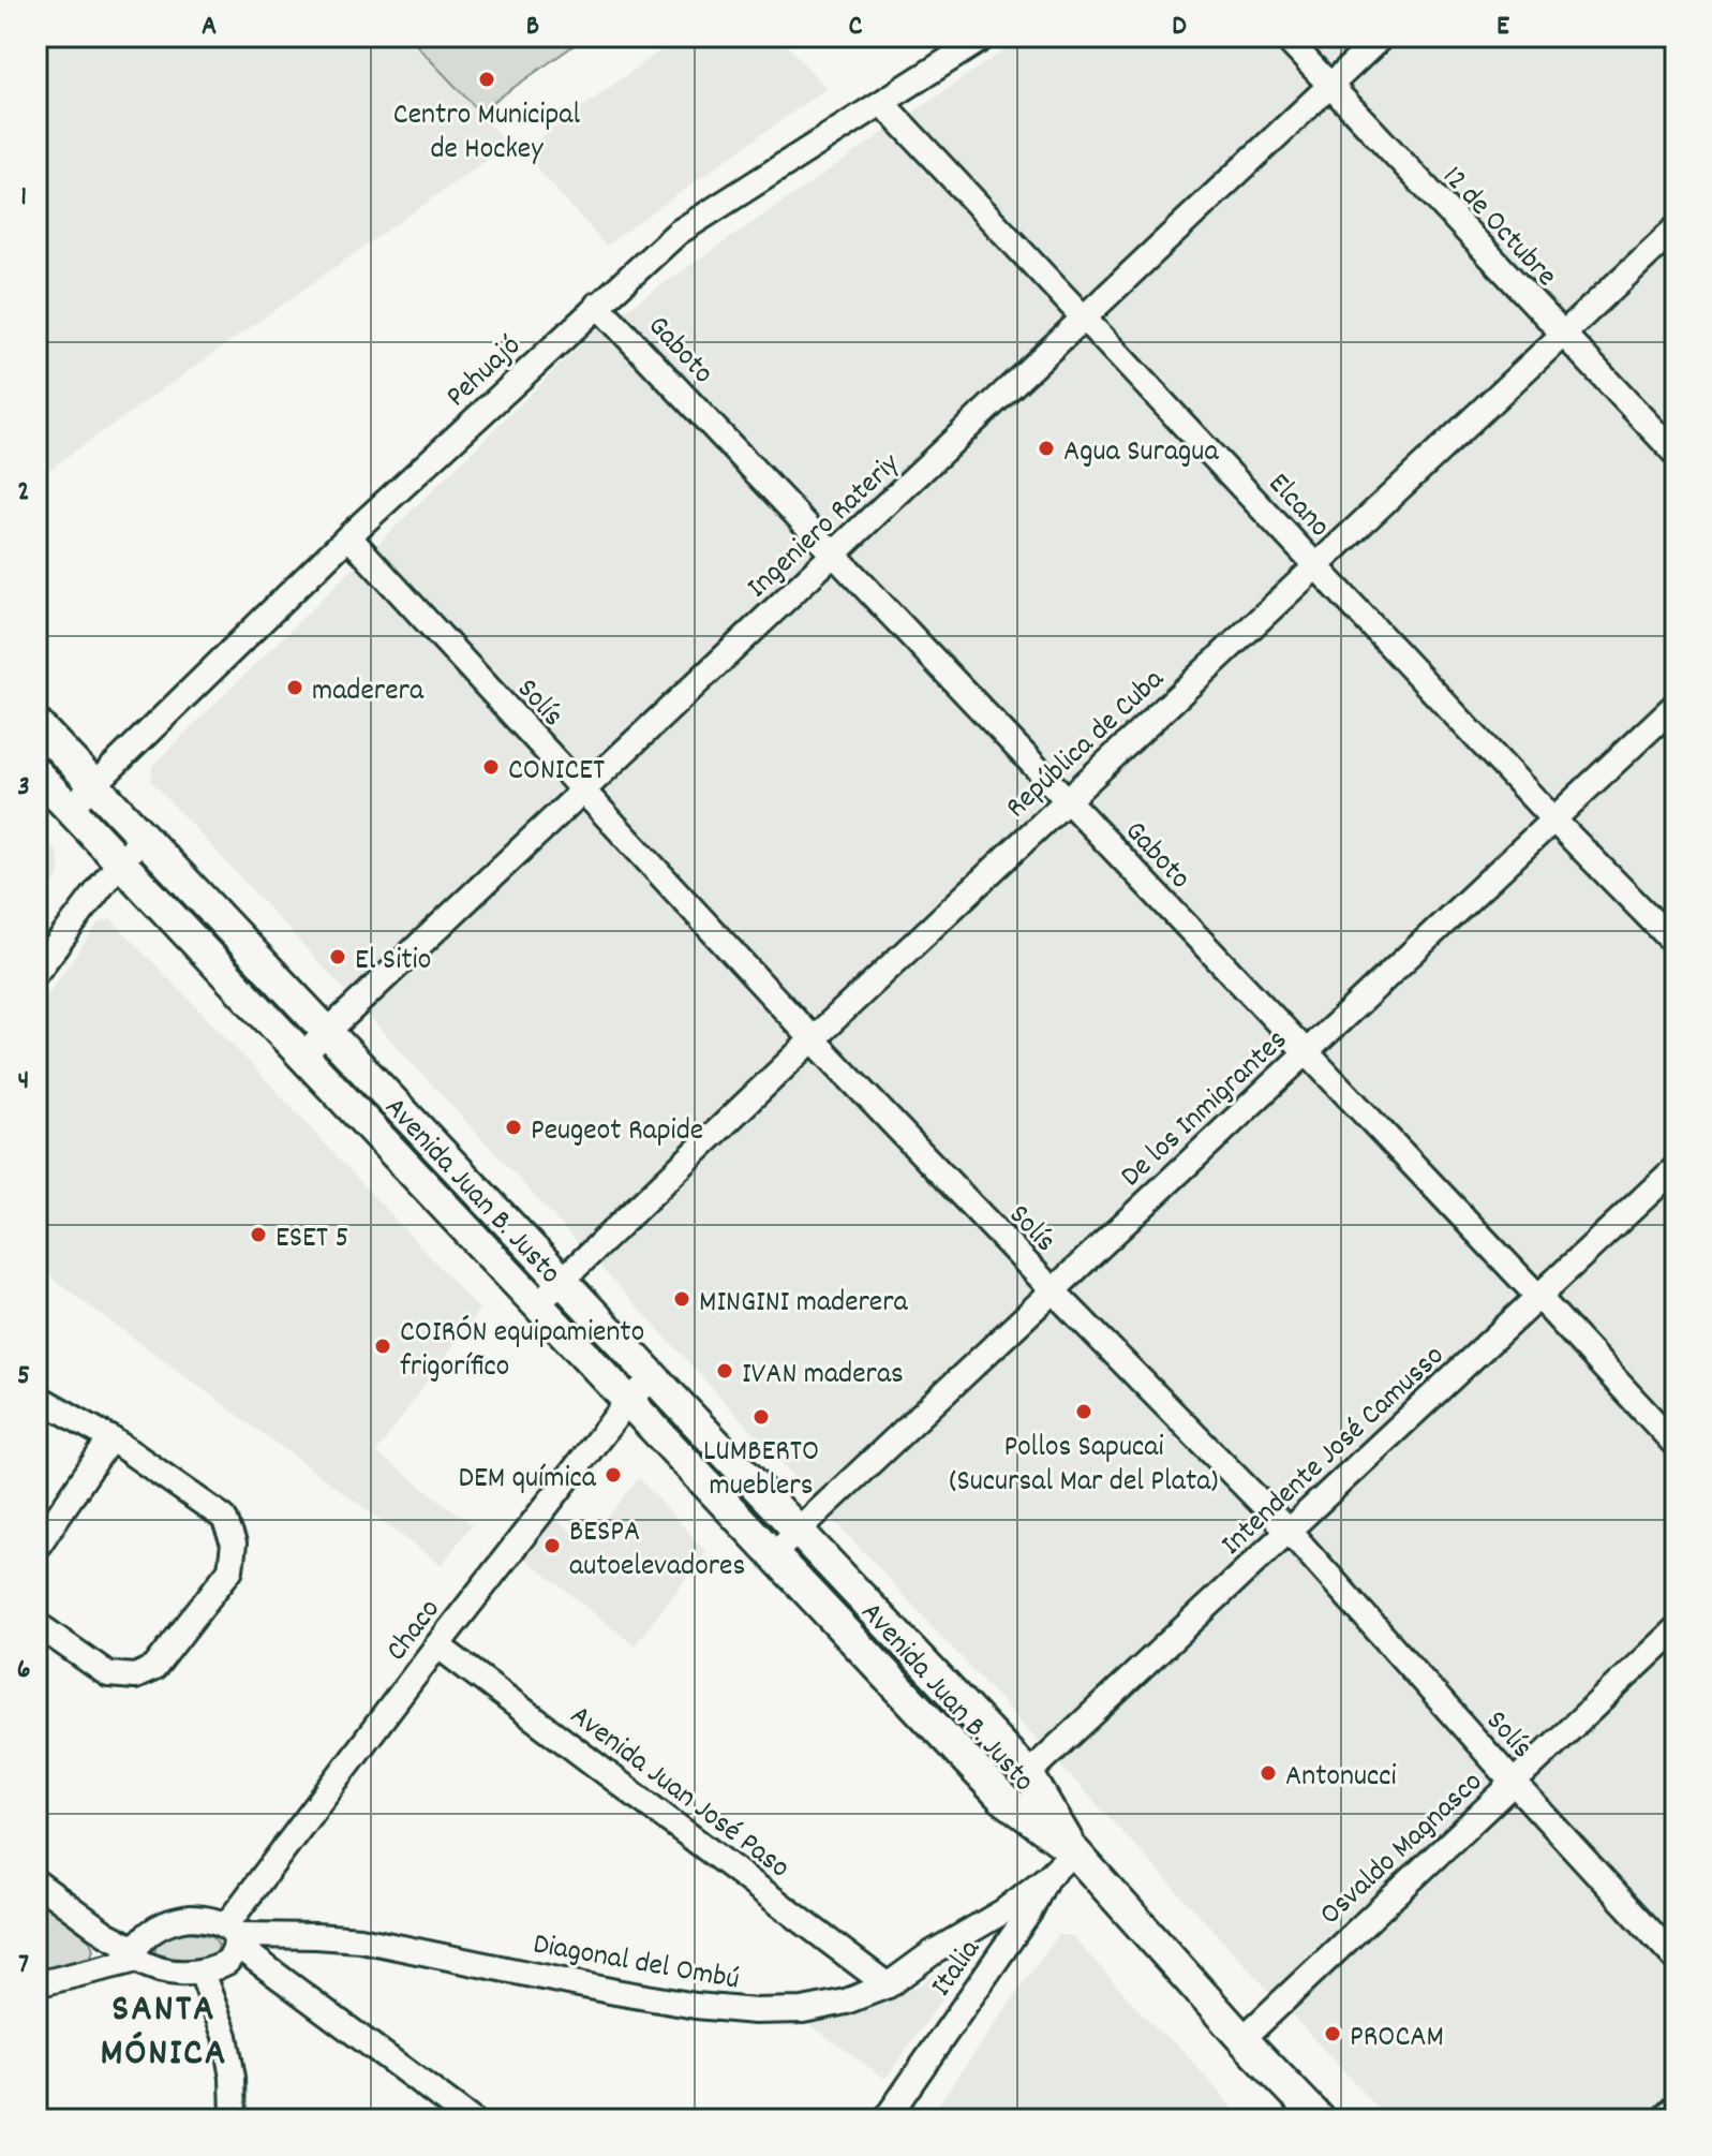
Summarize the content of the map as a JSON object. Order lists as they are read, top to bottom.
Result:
{
  "streets": {
    "main road": ["Avenida Juan B. Justo"],
    "street": [
      "12 de Octubre",
      "Gaboto",
      "Pehuajó",
      "Elcano",
      "Ingeniero Rateriy",
      "Solís",
      "República de Cuba",
      "De los Inmigrantes",
      "Intendente José Camusso",
      "Chaco",
      "Avenida Juan José Paso",
      "Osvaldo Magnasco",
      "Diagonal del Ombú",
      "Italia"
    ]
  },
  "crossings": [
    ["12 de Octubre", "Ingeniero Rateriy"],
    ["12 de Octubre", "República de Cuba"],
    ["Gaboto", "Pehuajó"],
    ["Gaboto", "Ingeniero Rateriy"],
    ["Gaboto", "República de Cuba"],
    ["Gaboto", "De los Inmigrantes"],
    ["Gaboto", "Intendente José Camusso"],
    ["Pehuajó", "Elcano"],
    ["Pehuajó", "Solís"],
    ["Pehuajó", "Avenida Juan B. Justo"],
    ["Elcano", "Ingeniero Rateriy"],
    ["Elcano", "República de Cuba"],
    ["Elcano", "De los Inmigrantes"],
    ["Ingeniero Rateriy", "Solís"],
    ["Ingeniero Rateriy", "Avenida Juan B. Justo"],
    ["Solís", "República de Cuba"],
    ["Solís", "De los Inmigrantes"],
    ["Solís", "Intendente José Camusso"],
    ["Solís", "Osvaldo Magnasco"],
    ["República de Cuba", "Avenida Juan B. Justo"],
    ["De los Inmigrantes", "Avenida Juan B. Justo"],
    ["Avenida Juan B. Justo", "Intendente José Camusso"],
    ["Avenida Juan B. Justo", "Chaco"],
    ["Avenida Juan B. Justo", "Osvaldo Magnasco"],
    ["Avenida Juan B. Justo", "Italia"],
    ["Chaco", "Avenida Juan José Paso"],
    ["Chaco", "Diagonal del Ombú"],
    ["Avenida Juan José Paso", "Diagonal del Ombú"],
    ["Diagonal del Ombú", "Italia"]
  ],
  "districts": ["SANTA MÓNICA"],
  "places": [
    "Centro Municipal de Hockey",
    "Agua Suragua",
    "maderera",
    "CONICET",
    "El Sitio",
    "Peugeot Rapide",
    "ESET 5",
    "MINGINI maderera",
    "COIRÓN equipamiento frigorífico",
    "IVAN maderas",
    "Pollos Sapucai (Sucursal Mar del Plata)",
    "LUMBERTO mueblers",
    "DEM química",
    "BESPA autoelevadores",
    "Antonucci",
    "PROCAM"
  ],
  "grid": {
    "columns": [
      "A",
      "B",
      "C",
      "D",
      "E"
    ],
    "rows": [
      "1",
      "2",
      "3",
      "4",
      "5",
      "6",
      "7"
    ]
  }
}
